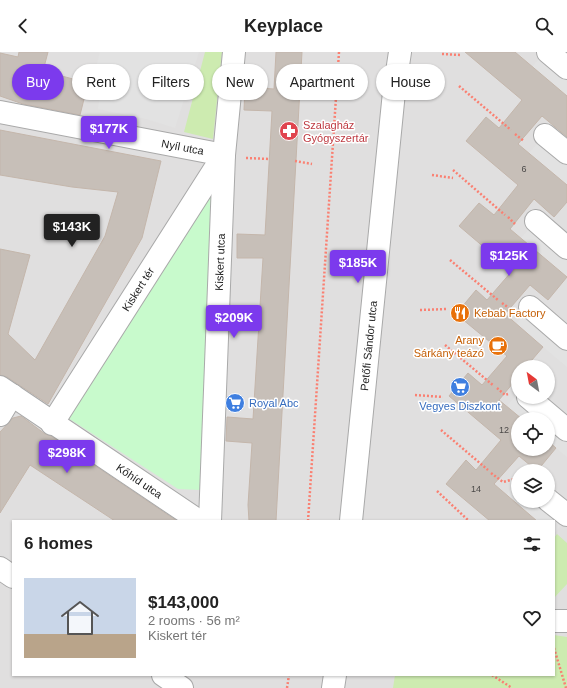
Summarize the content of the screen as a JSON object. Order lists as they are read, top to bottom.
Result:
{
  "streets": {
    "street": [
      "Nyíl utca",
      "Kiskert utca",
      "Kiskert tér",
      "Petőfi Sándor utca",
      "Kőhíd utca"
    ]
  },
  "crossings": [
    ["Nyíl utca", "Kiskert utca"],
    ["Nyíl utca", "Kiskert tér"],
    ["Kiskert utca", "Kiskert tér"],
    ["Kiskert tér", "Kőhíd utca"]
  ],
  "places": {
    "pharmacy": ["Szalagház Gyógyszertár"],
    "restaurant": ["Kebab Factory"],
    "cafe": ["Arany Sárkány teázó"],
    "supermarket": ["Vegyes Diszkont", "Royal Abc"]
  },
  "house_numbers": ["6", "12", "14"],
  "north": "top left",
  "page": {
    "header": "Keyplace",
    "chip": [
      "Buy",
      "Rent",
      "Filters",
      "New",
      "Apartment",
      "House"
    ],
    "price": [
      "$177K",
      "$143K",
      "$125K",
      "$185K",
      "$209K",
      "$298K"
    ],
    "heading": "6 homes",
    "list": [
      {
        "name": "$143,000",
        "note": "2 rooms · 56 m² · Kiskert tér"
      }
    ]
  }
}
